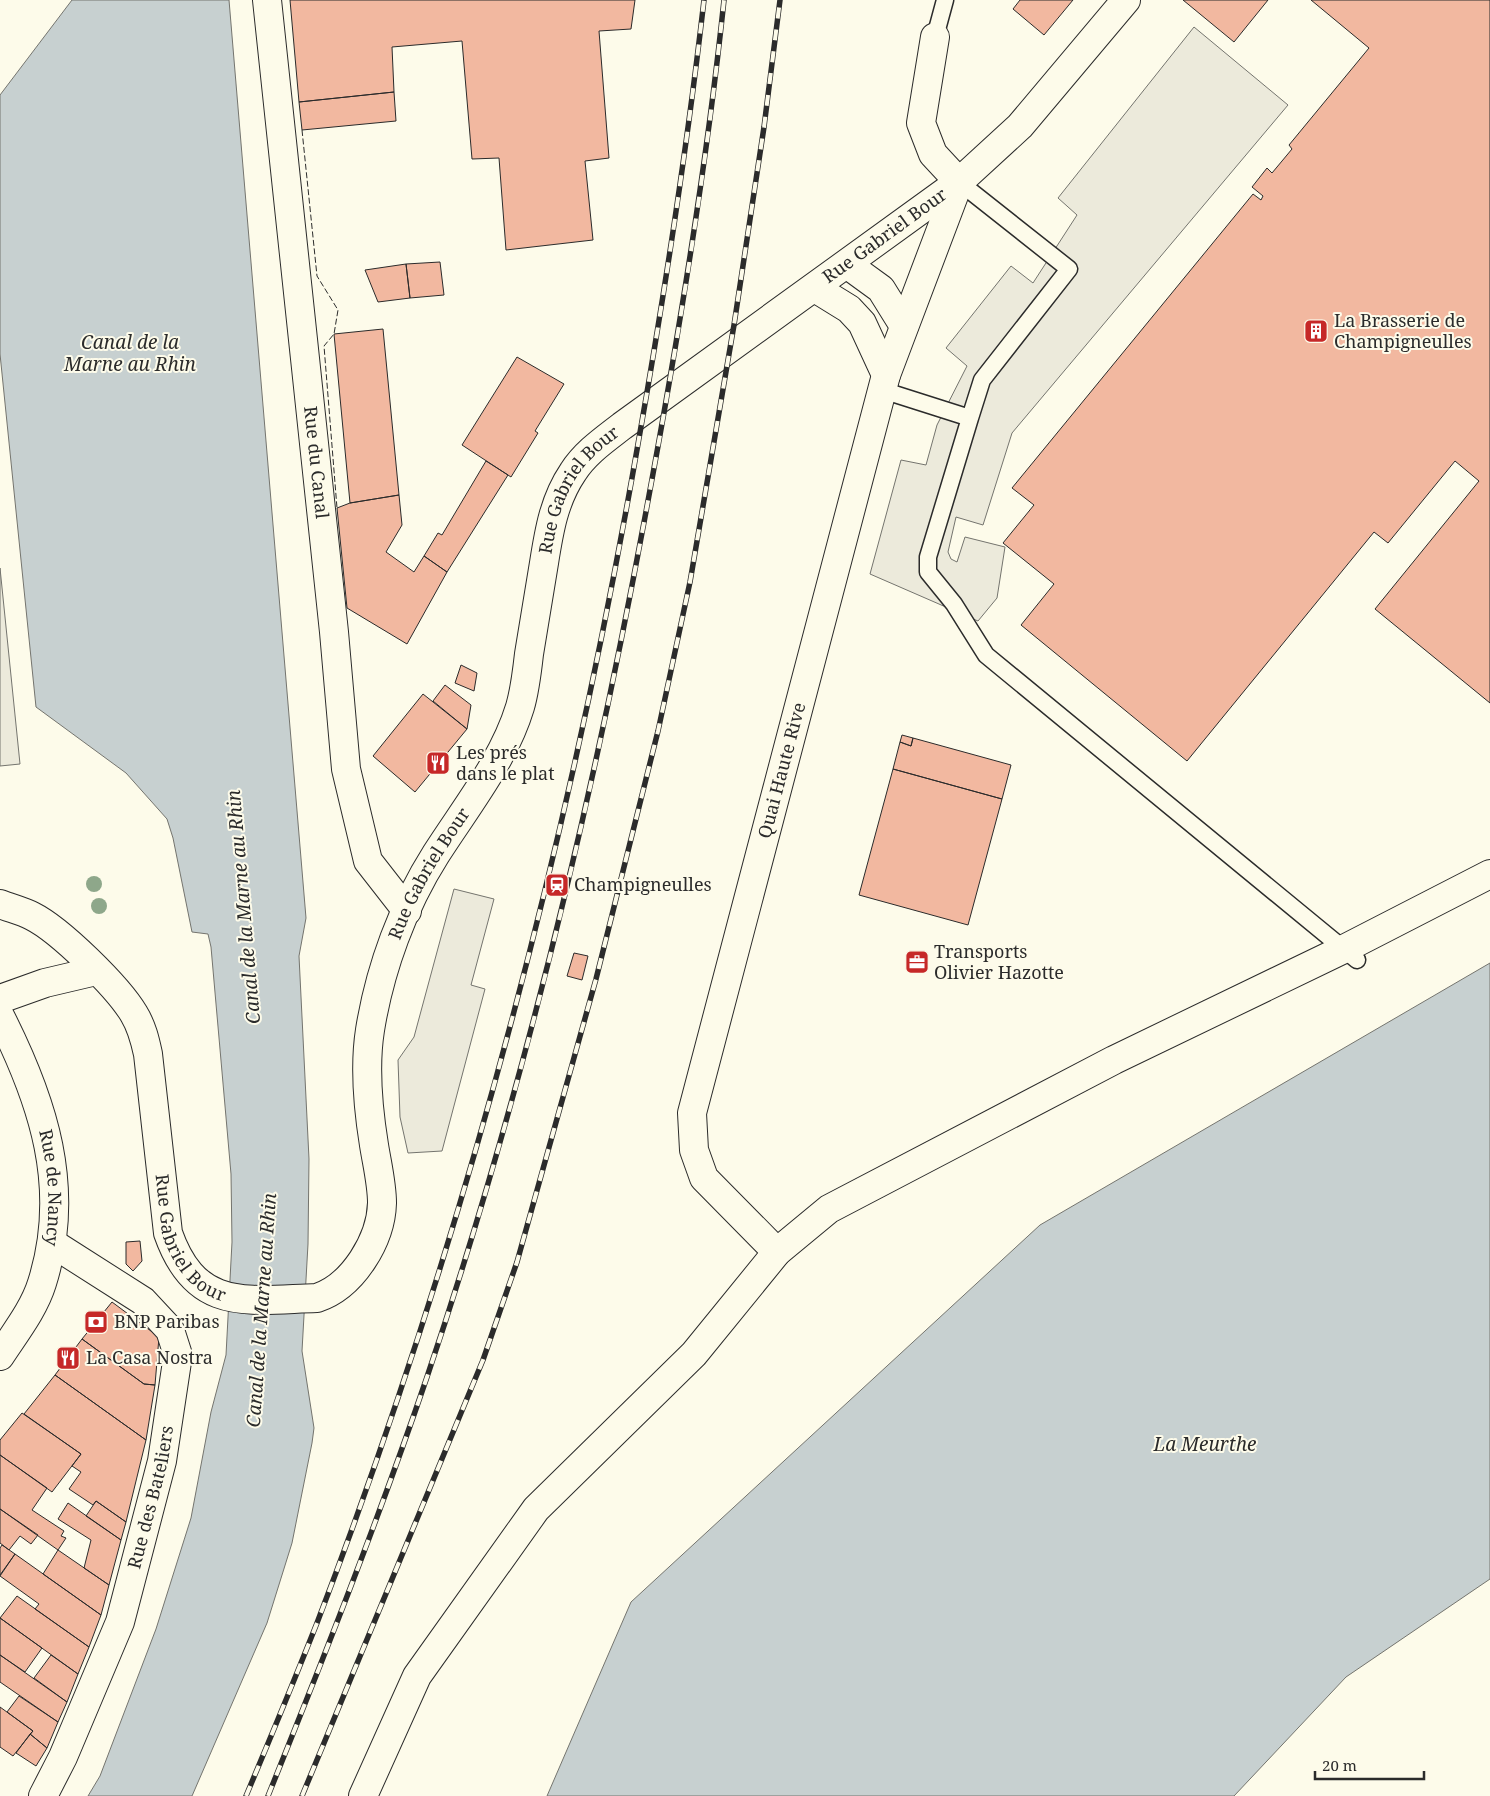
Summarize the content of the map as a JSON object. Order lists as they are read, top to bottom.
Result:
{
  "streets": {
    "street": [
      "Rue Gabriel Bour",
      "Rue du Canal",
      "Quai Haute Rive",
      "Rue de Nancy",
      "Rue des Bateliers"
    ]
  },
  "crossings": [
    ["Rue Gabriel Bour", "Rue du Canal"],
    ["Rue Gabriel Bour", "Quai Haute Rive"],
    ["Rue de Nancy", "Rue des Bateliers"]
  ],
  "water": ["Canal de la Marne au Rhin", "La Meurthe"],
  "places": {
    "building": ["La Brasserie de Champigneulles"],
    "restaurant": ["Les prés dans le plat", "La Casa Nostra"],
    "station": ["Champigneulles"],
    "office": ["Transports Olivier Hazotte"],
    "bank": ["BNP Paribas"]
  },
  "scale_bar": "20 m"
}
